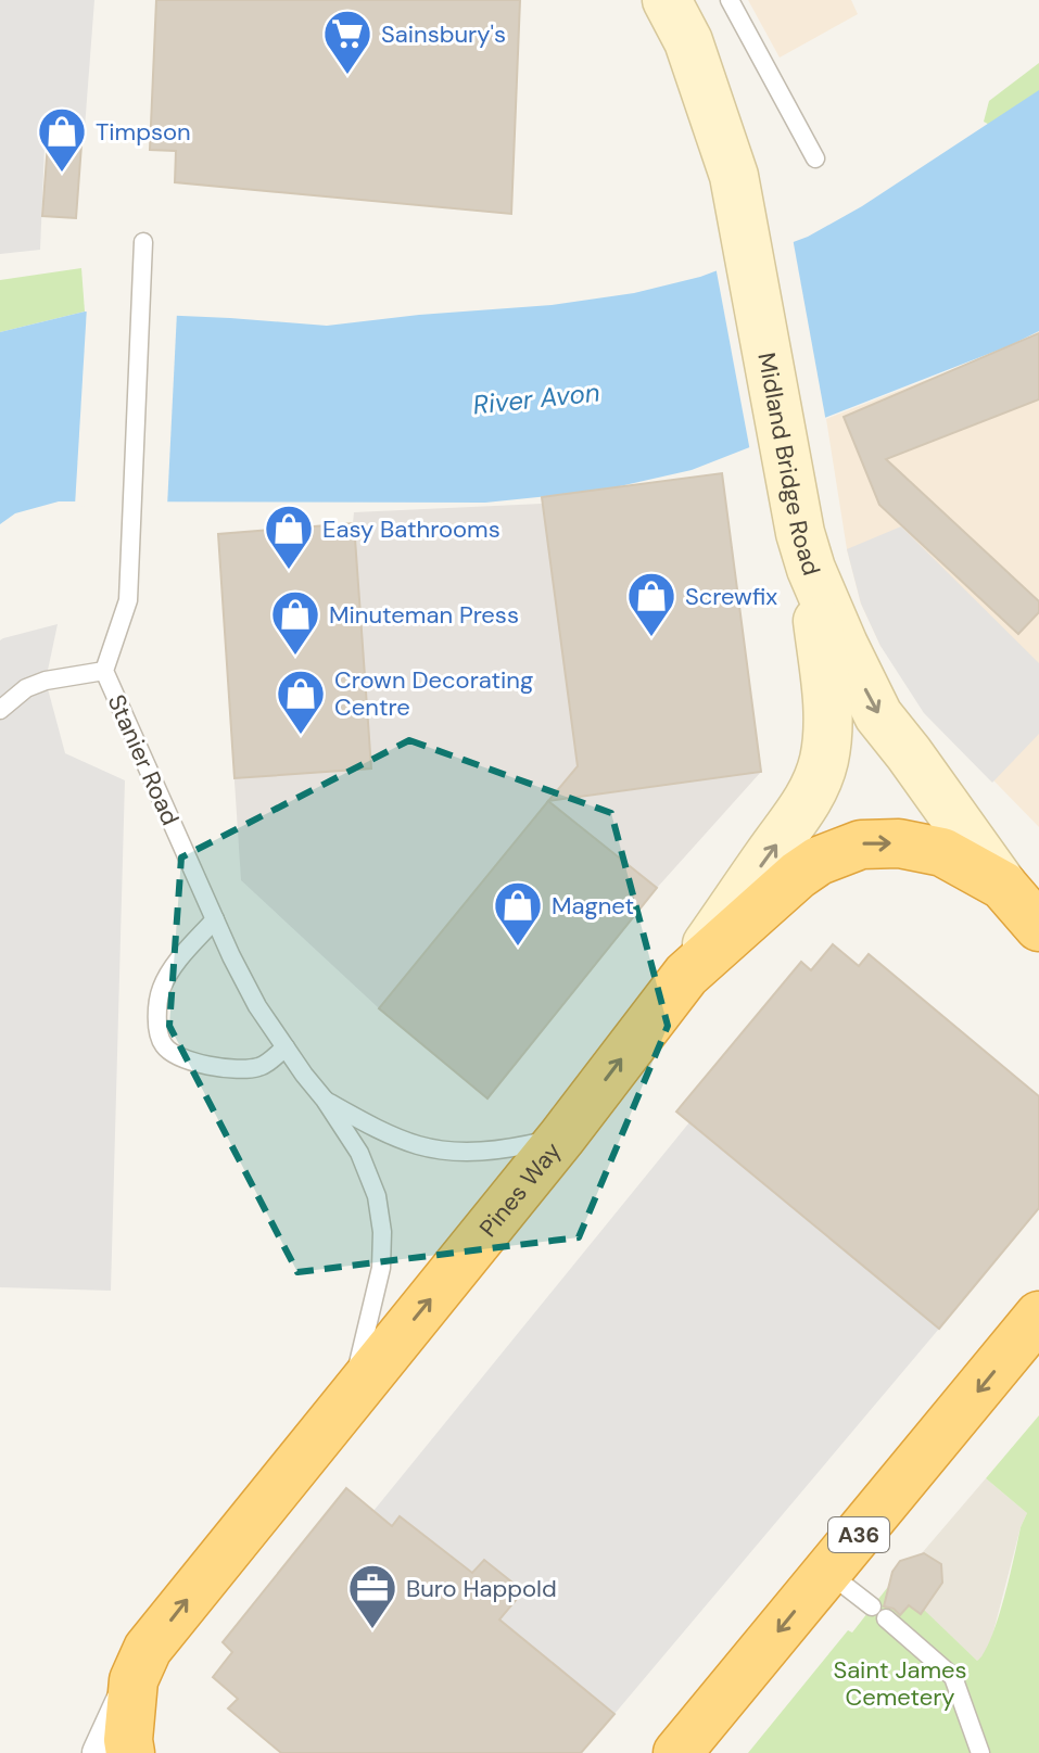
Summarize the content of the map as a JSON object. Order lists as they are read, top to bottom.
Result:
{
  "streets": {
    "highway": ["Pines Way", "A36"],
    "main road": ["Midland Bridge Road"],
    "lane": ["Stanier Road"]
  },
  "crossings": [
    ["Midland Bridge Road", "Pines Way"],
    ["Stanier Road", "Pines Way"]
  ],
  "one_way": ["Midland Bridge Road", "Pines Way"],
  "water": ["River Avon"],
  "parks": ["Saint James Cemetery"],
  "places": {
    "supermarket": ["Sainsbury's"],
    "shop": [
      "Timpson",
      "Easy Bathrooms",
      "Screwfix",
      "Minuteman Press",
      "Crown Decorating Centre",
      "Magnet"
    ],
    "office": ["Buro Happold"]
  }
}
